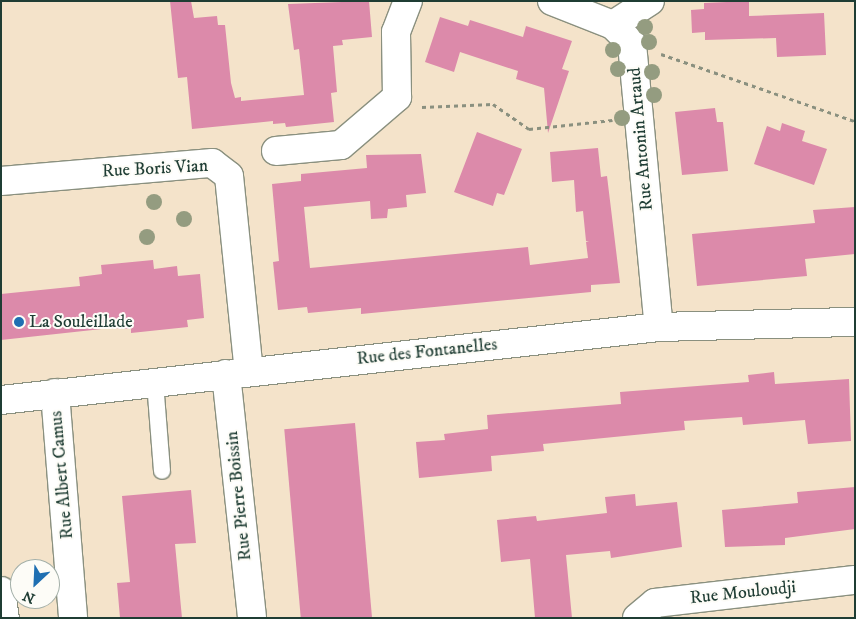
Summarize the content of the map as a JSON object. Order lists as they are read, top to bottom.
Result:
{
  "streets": {
    "street": [
      "Rue Antonin Artaud",
      "Rue Boris Vian",
      "Rue des Fontanelles",
      "Rue Albert Camus",
      "Rue Pierre Boissin",
      "Rue Mouloudji"
    ]
  },
  "crossings": [
    ["Rue Antonin Artaud", "Rue des Fontanelles"],
    ["Rue Boris Vian", "Rue des Fontanelles"],
    ["Rue Boris Vian", "Rue Pierre Boissin"],
    ["Rue des Fontanelles", "Rue Albert Camus"],
    ["Rue des Fontanelles", "Rue Pierre Boissin"]
  ],
  "places": ["La Souleillade"],
  "north": "bottom left"
}
